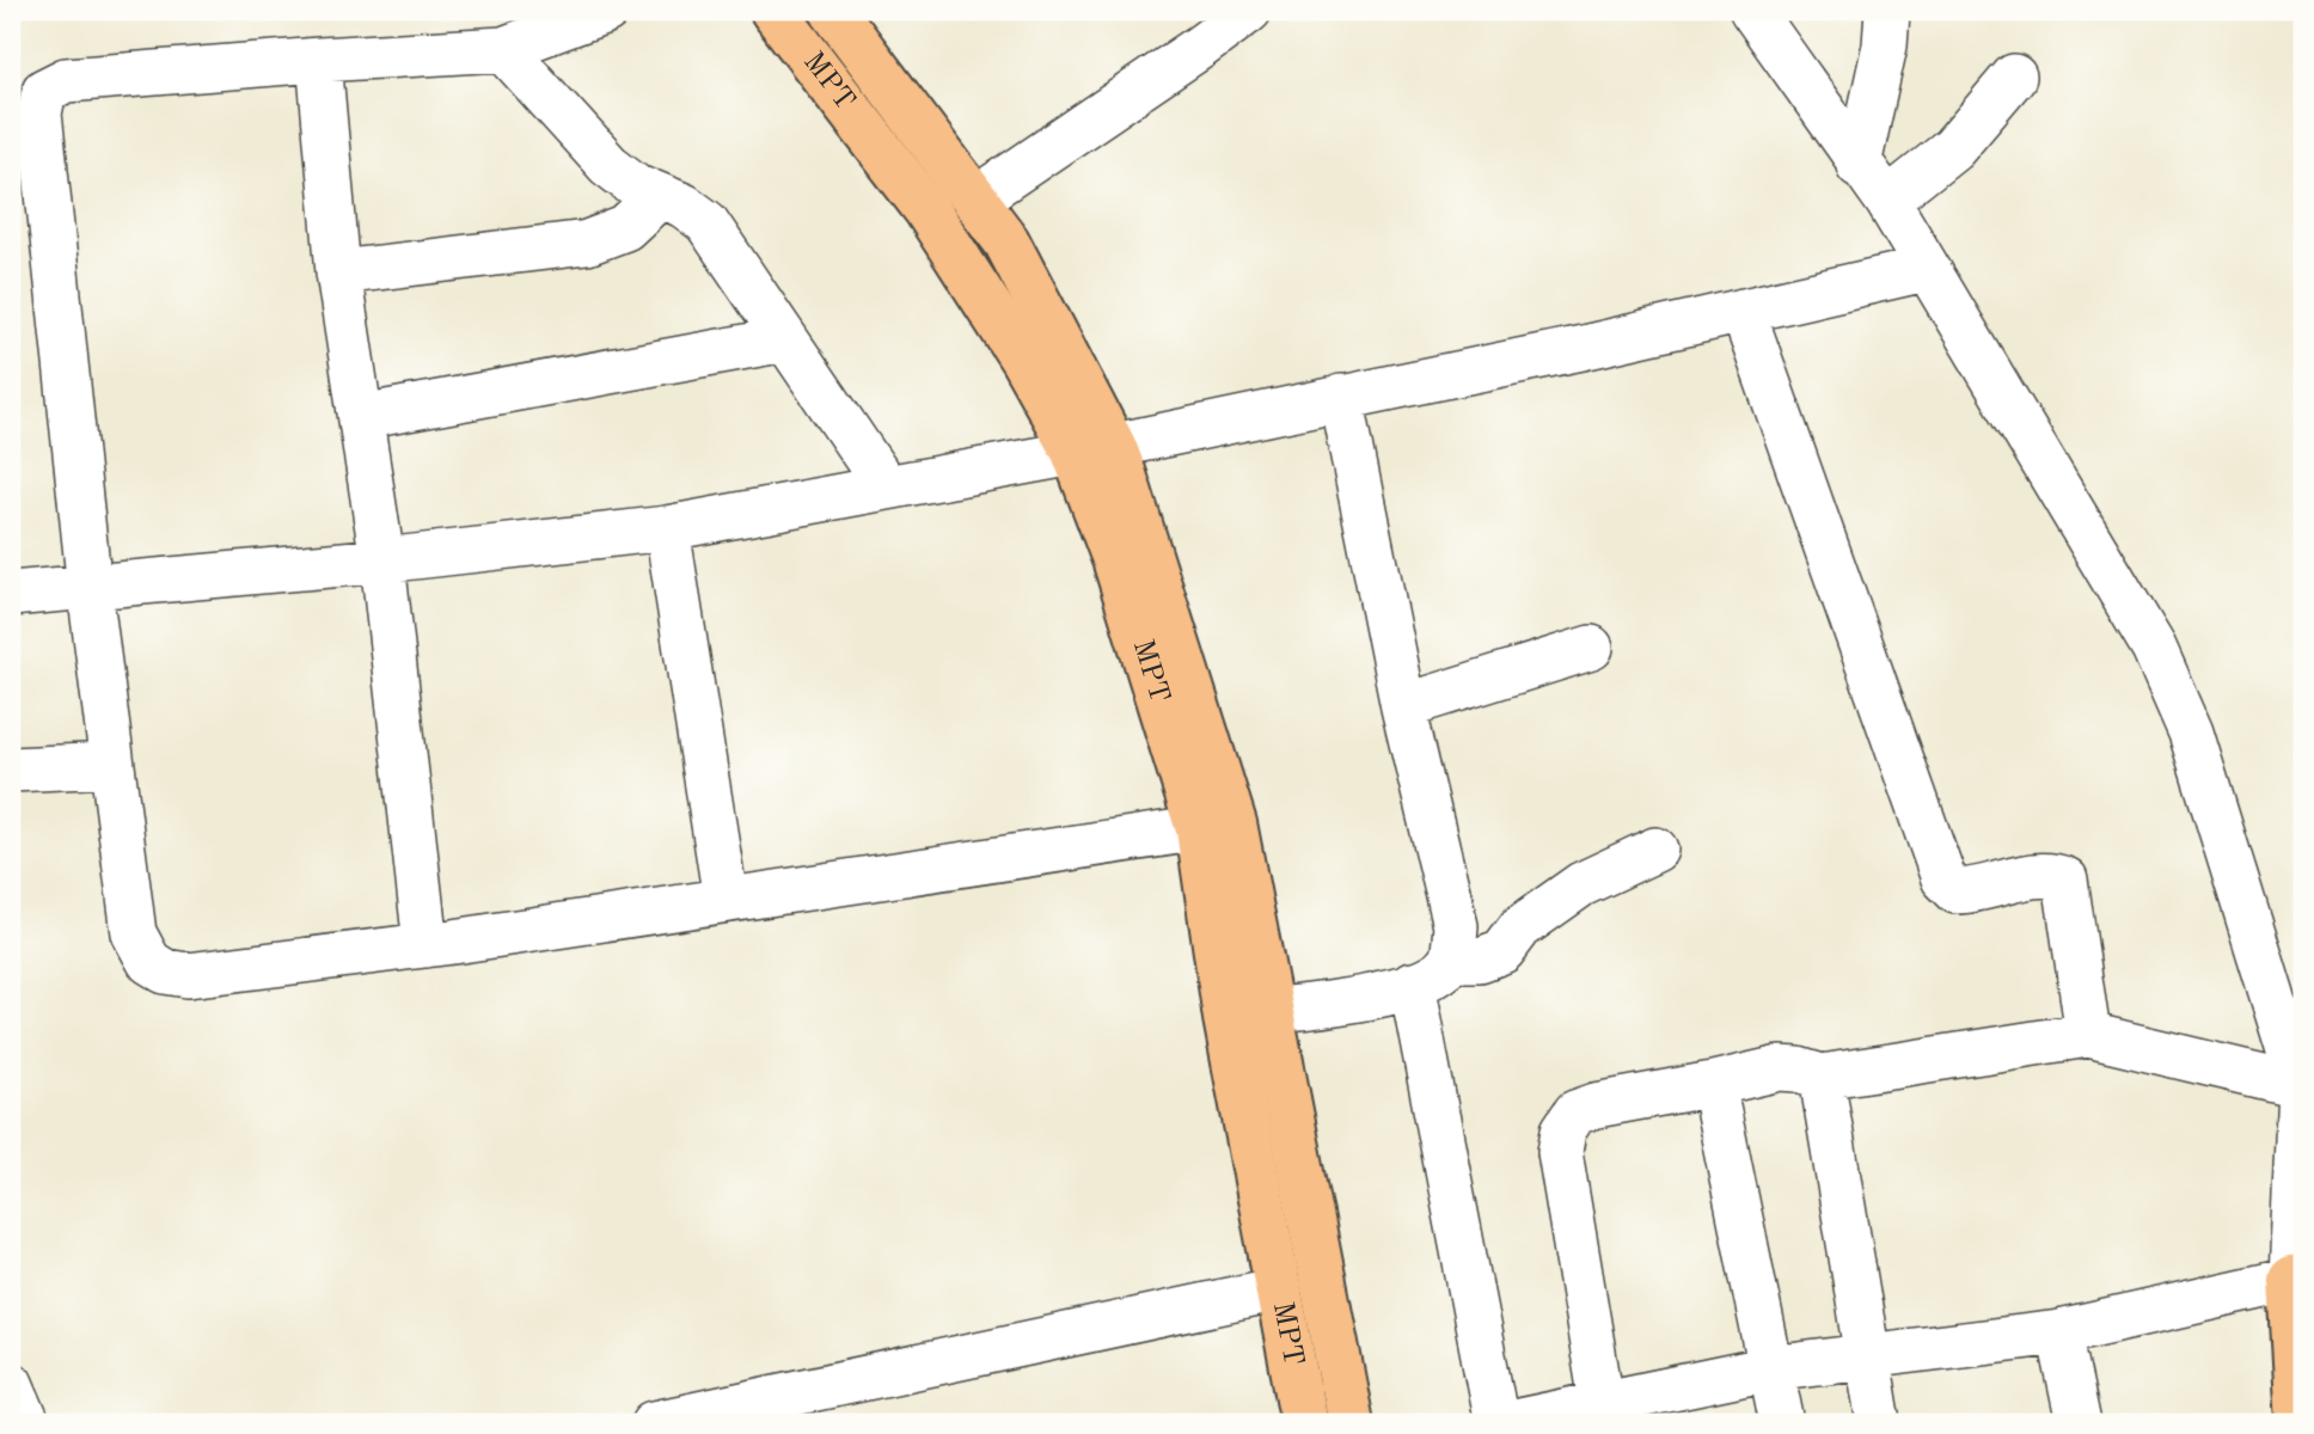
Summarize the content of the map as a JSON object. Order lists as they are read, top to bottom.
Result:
{
  "streets": {
    "main road": ["MPT"]
  }
}
